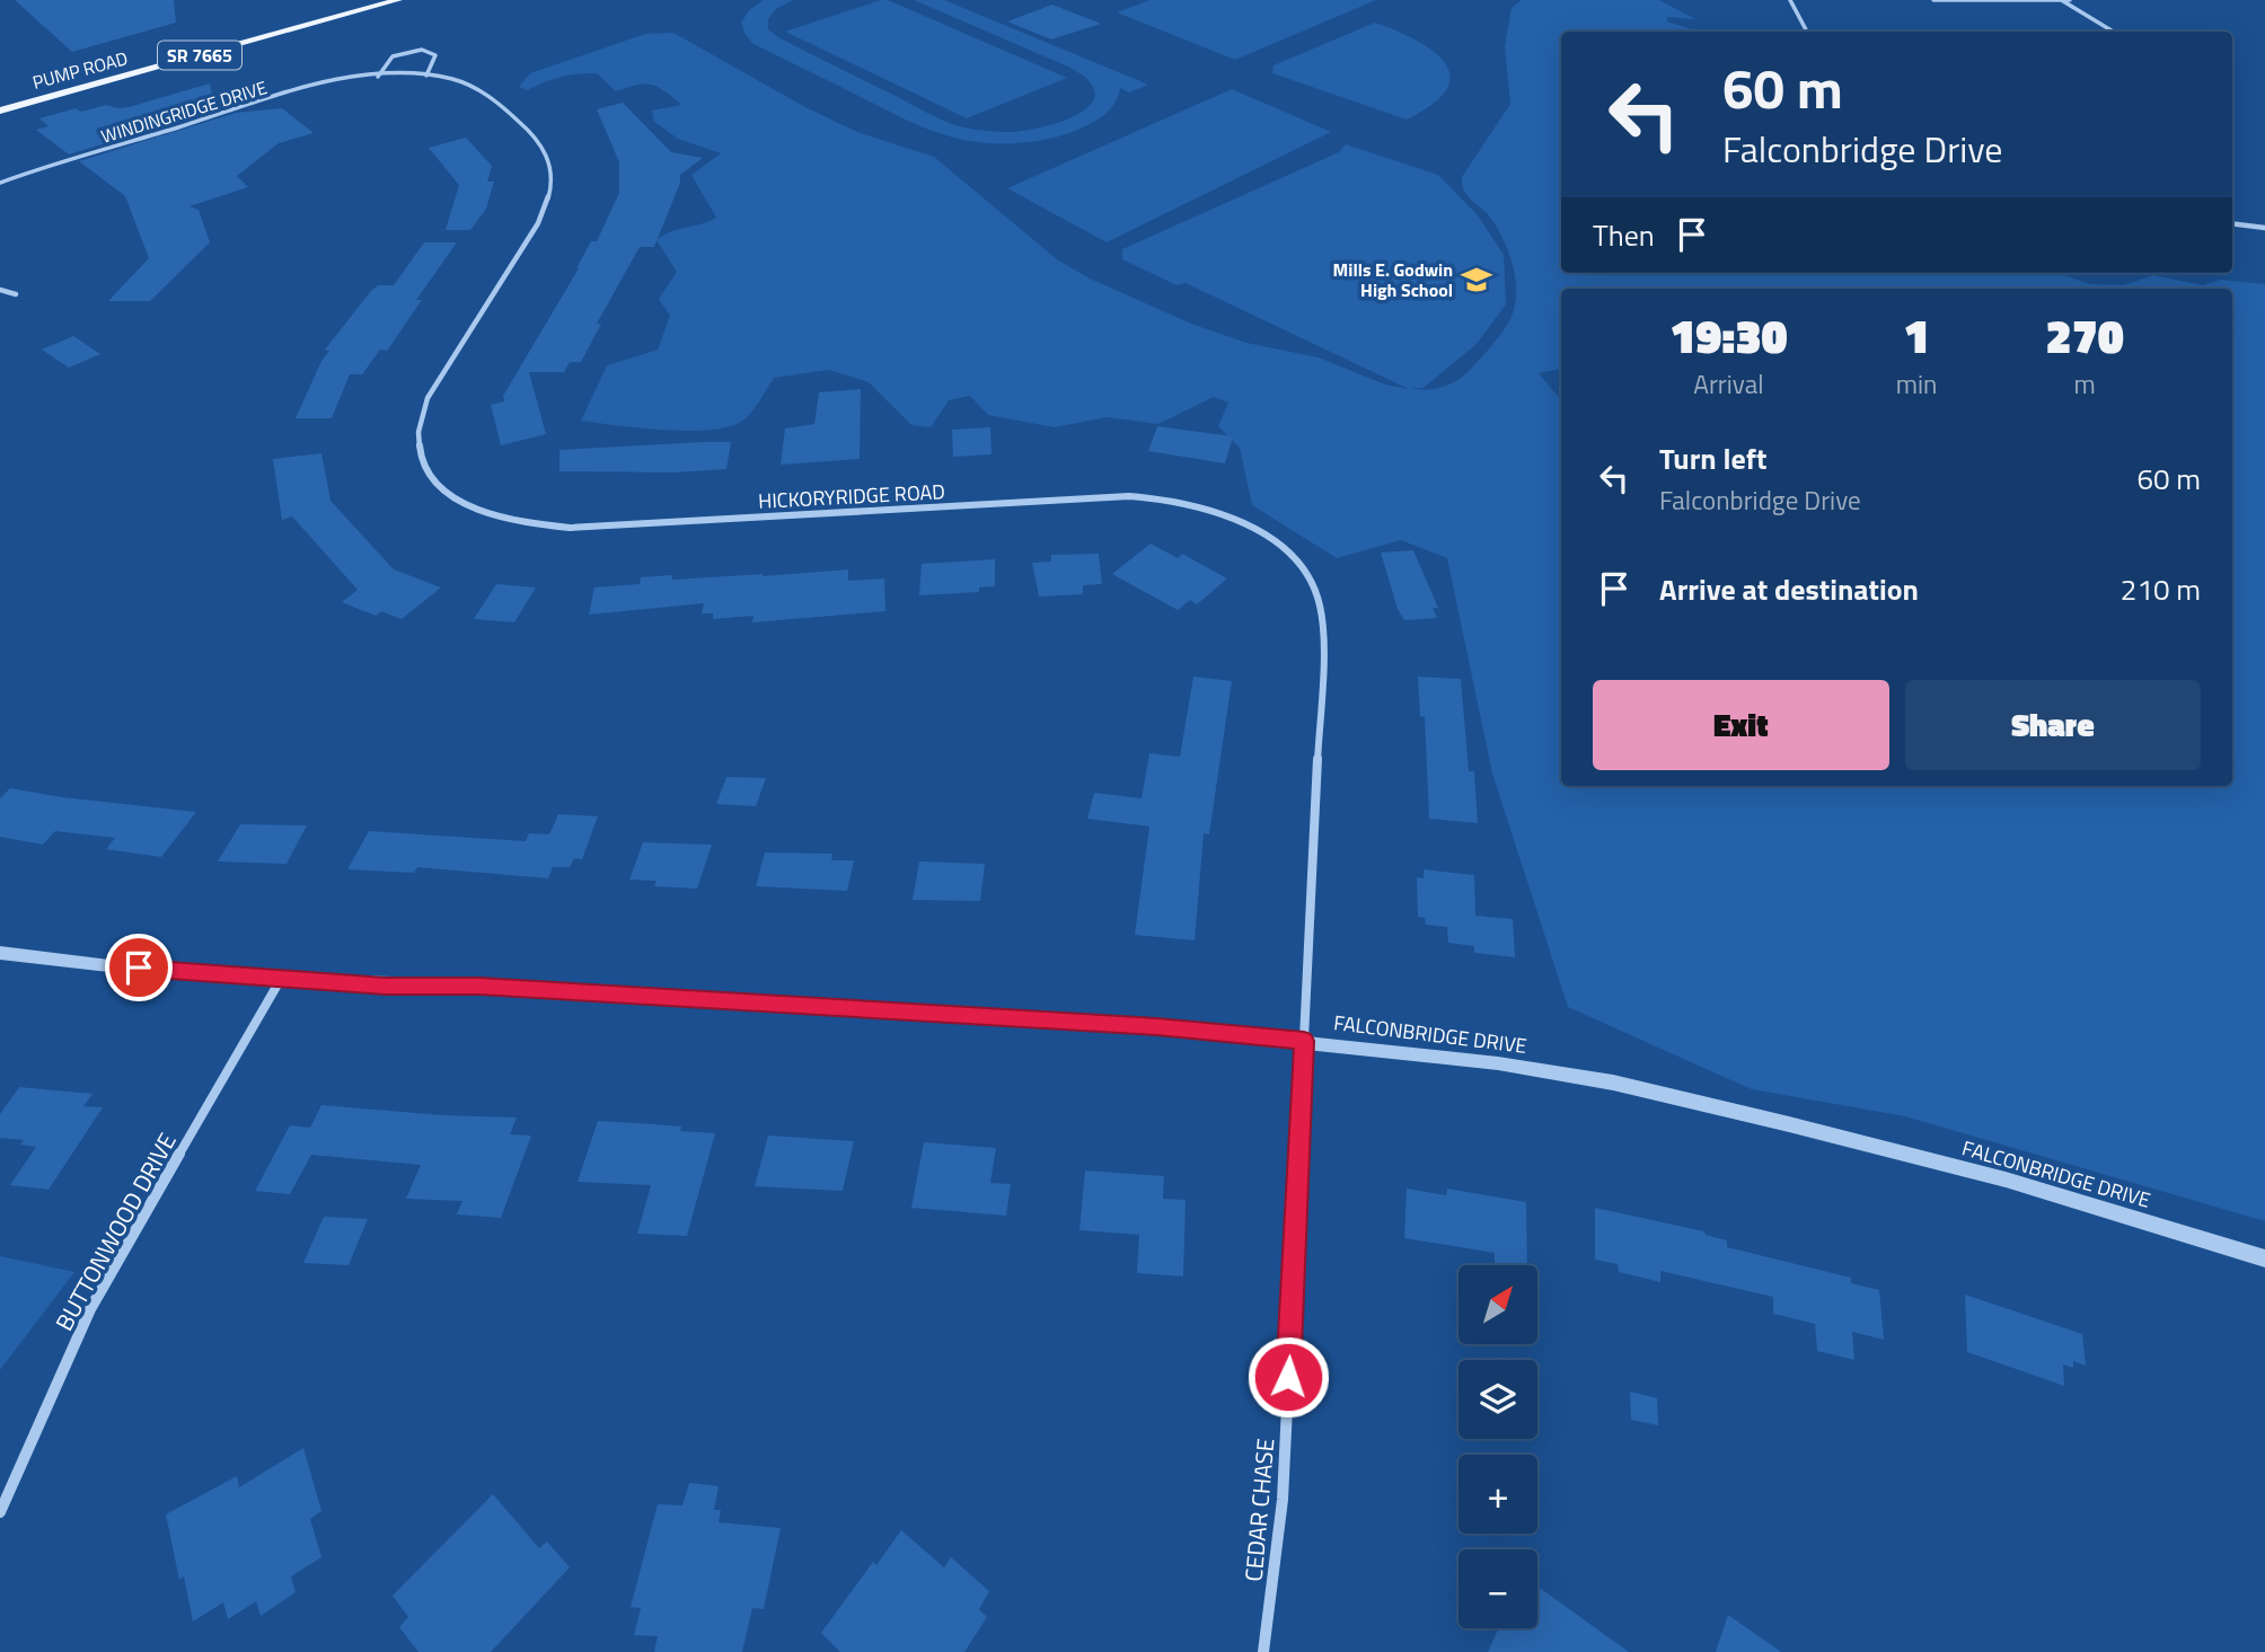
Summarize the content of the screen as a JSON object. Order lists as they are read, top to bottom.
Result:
{
  "streets": {
    "main road": ["SR 7665", "PUMP ROAD"],
    "street": [
      "WINDINGRIDGE DRIVE",
      "HICKORYRIDGE ROAD",
      "FALCONBRIDGE DRIVE",
      "BUTTONWOOD DRIVE",
      "CEDAR CHASE"
    ]
  },
  "crossings": [
    ["WINDINGRIDGE DRIVE", "HICKORYRIDGE ROAD"],
    ["HICKORYRIDGE ROAD", "FALCONBRIDGE DRIVE"],
    ["HICKORYRIDGE ROAD", "CEDAR CHASE"],
    ["FALCONBRIDGE DRIVE", "BUTTONWOOD DRIVE"],
    ["FALCONBRIDGE DRIVE", "CEDAR CHASE"]
  ],
  "places": {
    "school or university": ["Mills E. Godwin High School"]
  },
  "north": "top right",
  "page": {
    "turn": ["60 m", "Falconbridge Drive"],
    "then": "Then",
    "eta": [
      "19:30",
      "Arrival",
      "1",
      "min",
      "270",
      "m"
    ],
    "list": [
      {
        "name": "Turn left",
        "note": "Falconbridge Drive",
        "value": "60 m"
      },
      {
        "name": "Arrive at destination",
        "value": "210 m"
      }
    ],
    "buttons": ["Exit", "Share"],
    "map_buttons": ["+", "−"]
  }
}
